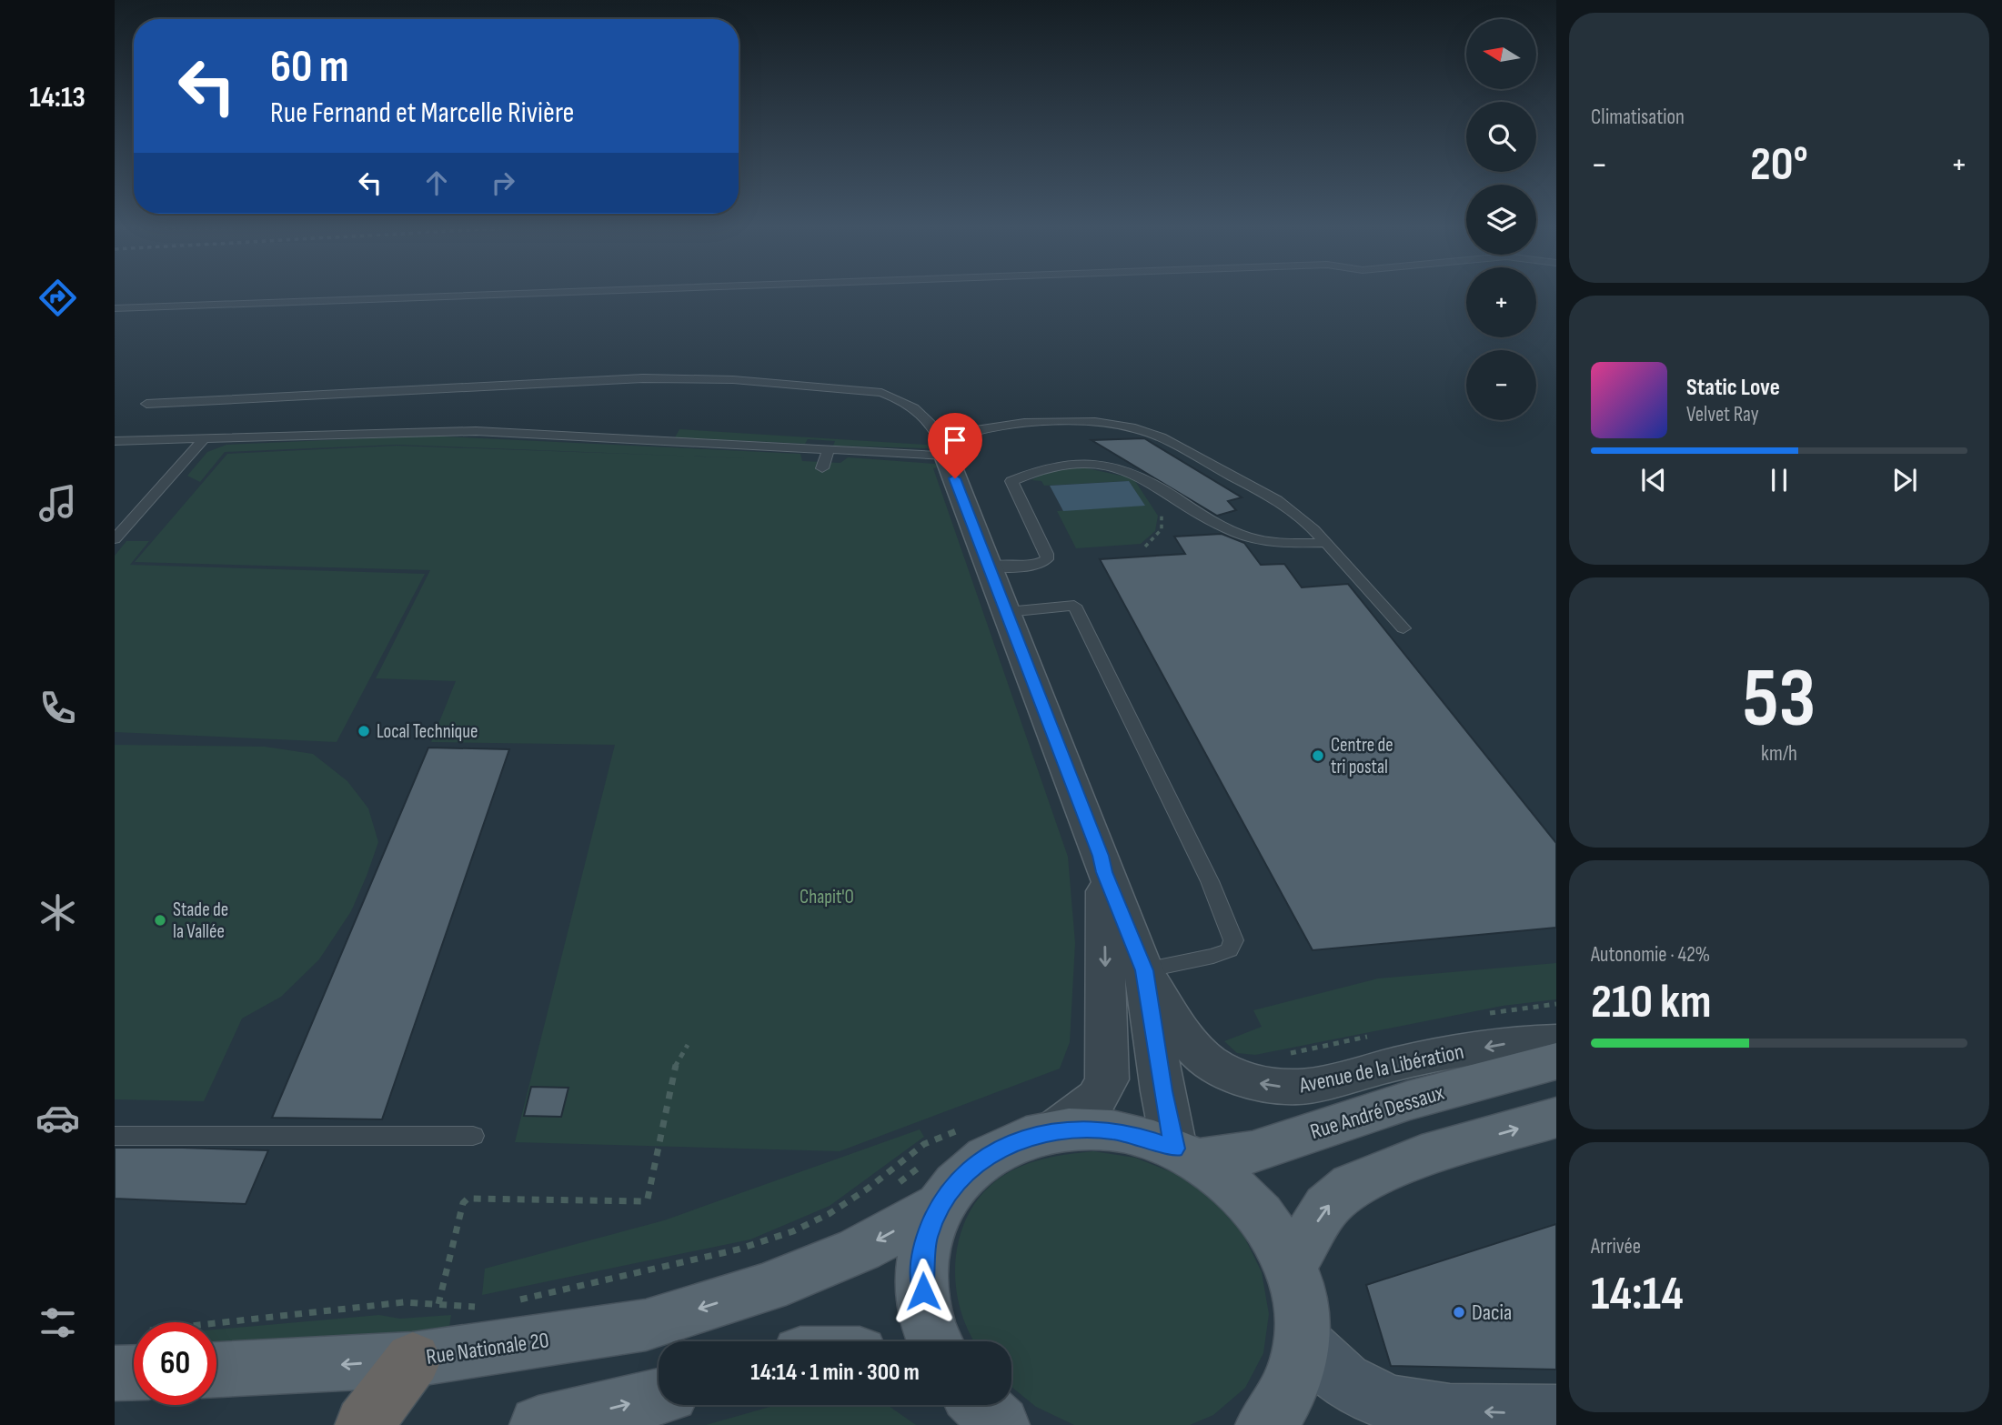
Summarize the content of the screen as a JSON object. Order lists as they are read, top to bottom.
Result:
{
  "streets": {
    "main road": ["Rue André Dessaux", "Rue Nationale 20"],
    "street": ["Avenue de la Libération"]
  },
  "one_way": ["Avenue de la Libération", "Rue Nationale 20"],
  "parks": ["Chapit'O"],
  "places": [
    "Local Technique",
    "Centre de tri postal",
    "Stade de la Vallée",
    "Dacia"
  ],
  "north": "left",
  "page": {
    "tabs": "14:13",
    "tile": [
      "Climatisation",
      ["53", "km/h"],
      ["Autonomie · 42%", "210 km"],
      ["Arrivée", "14:14"]
    ],
    "map_buttons": ["+", "−"],
    "turn": ["60 m", "Rue Fernand et Marcelle Rivière"],
    "heat": ["−", "20°", "+"],
    "song": ["Static Love", "Velvet Ray"],
    "limit": "60",
    "trip": "14:14 · 1 min · 300 m"
  }
}
